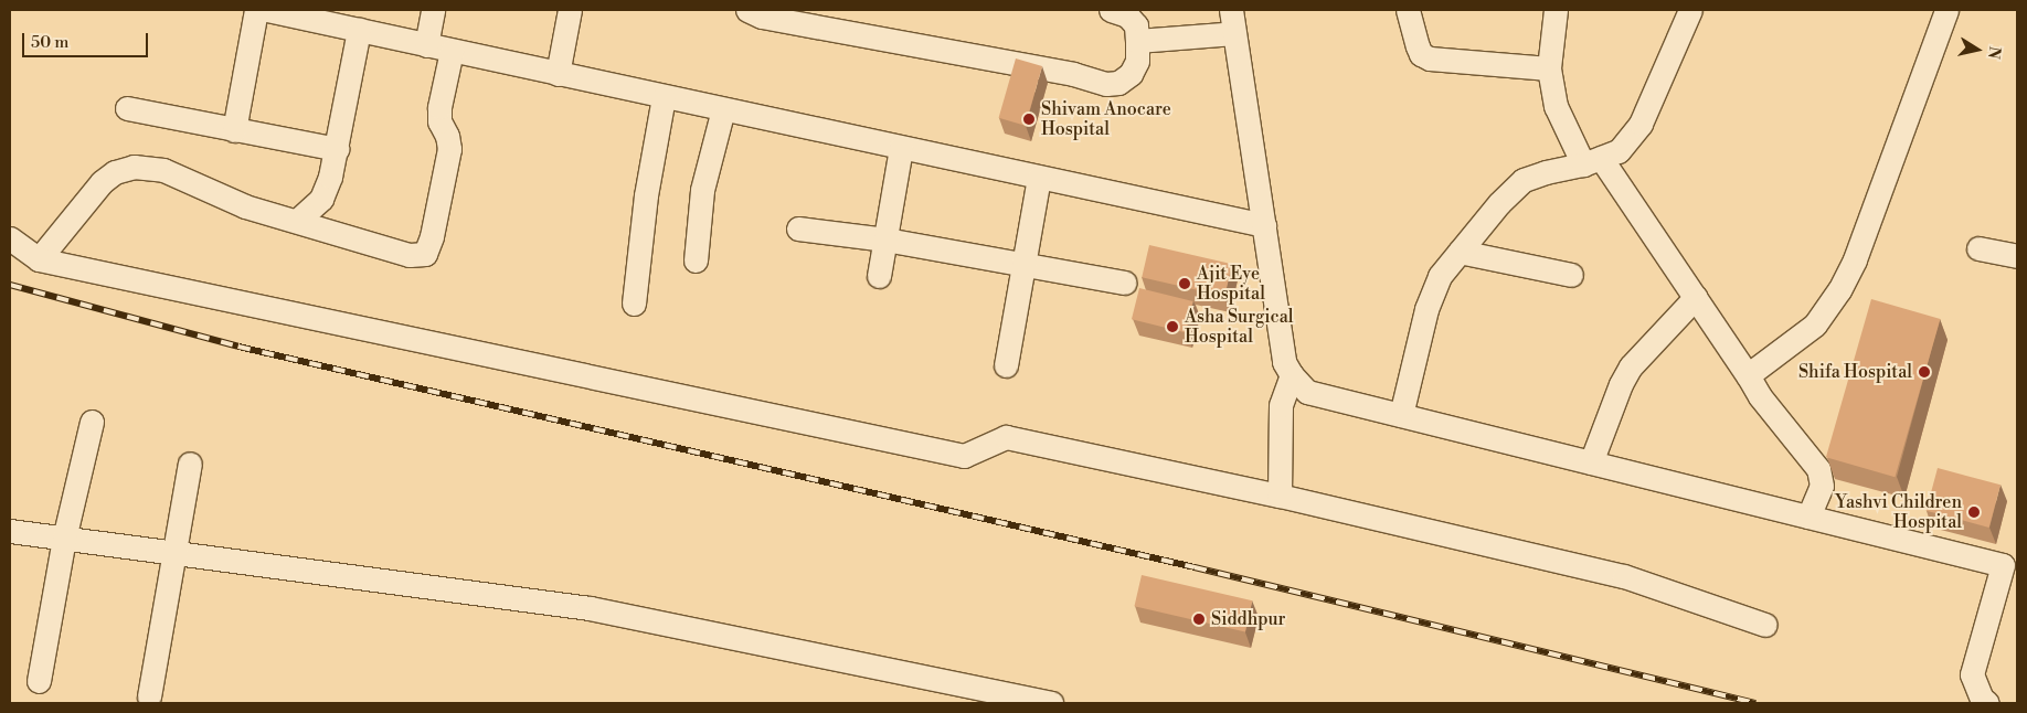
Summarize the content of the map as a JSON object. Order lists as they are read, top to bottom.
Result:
{
  "places": [
    "Shivam Anocare Hospital",
    "Ajit Eye Hospital",
    "Asha Surgical Hospital",
    "Shifa Hospital",
    "Yashvi Children Hospital",
    "Siddhpur"
  ],
  "scale_bar": "50 m",
  "north": "right"
}
